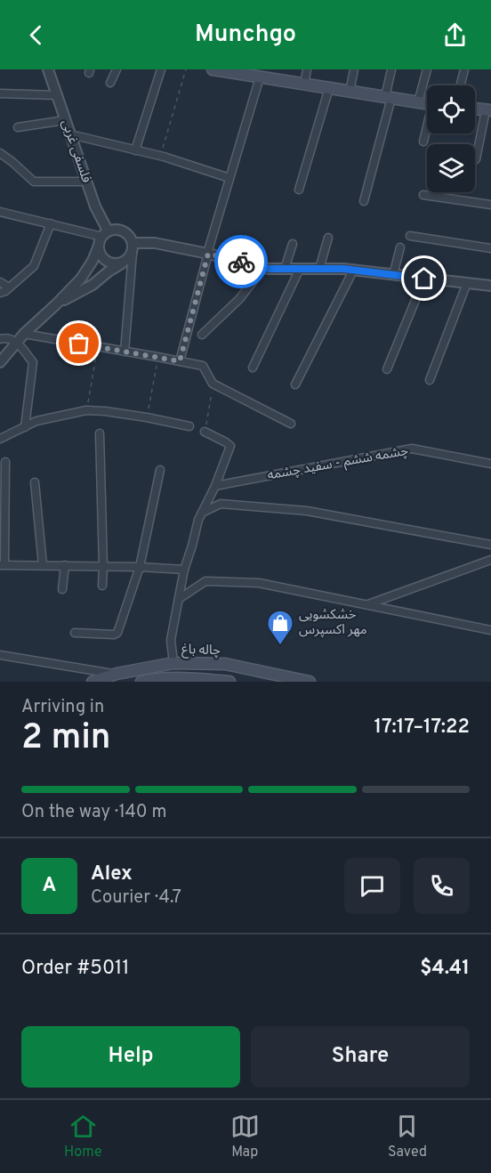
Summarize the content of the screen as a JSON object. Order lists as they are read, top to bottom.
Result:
{
  "streets": {
    "main road": ["چاله باغ"],
    "street": ["فلسفی غربی", "چشمه ششم - سفید چشمه"]
  },
  "places": {
    "shop": ["خشکشویی مهر اکسپرس"]
  },
  "page": {
    "header": "Munchgo",
    "heading": ["2 min", "Arriving in", "17:17–17:22"],
    "panel": [
      "Alex",
      "Courier · 4.7",
      "Order #5011",
      "$4.41"
    ],
    "bar": "On the way · 140 m",
    "round": "A",
    "buttons": ["Help", "Share"],
    "tabs": ["Home", "Map", "Saved"]
  }
}
